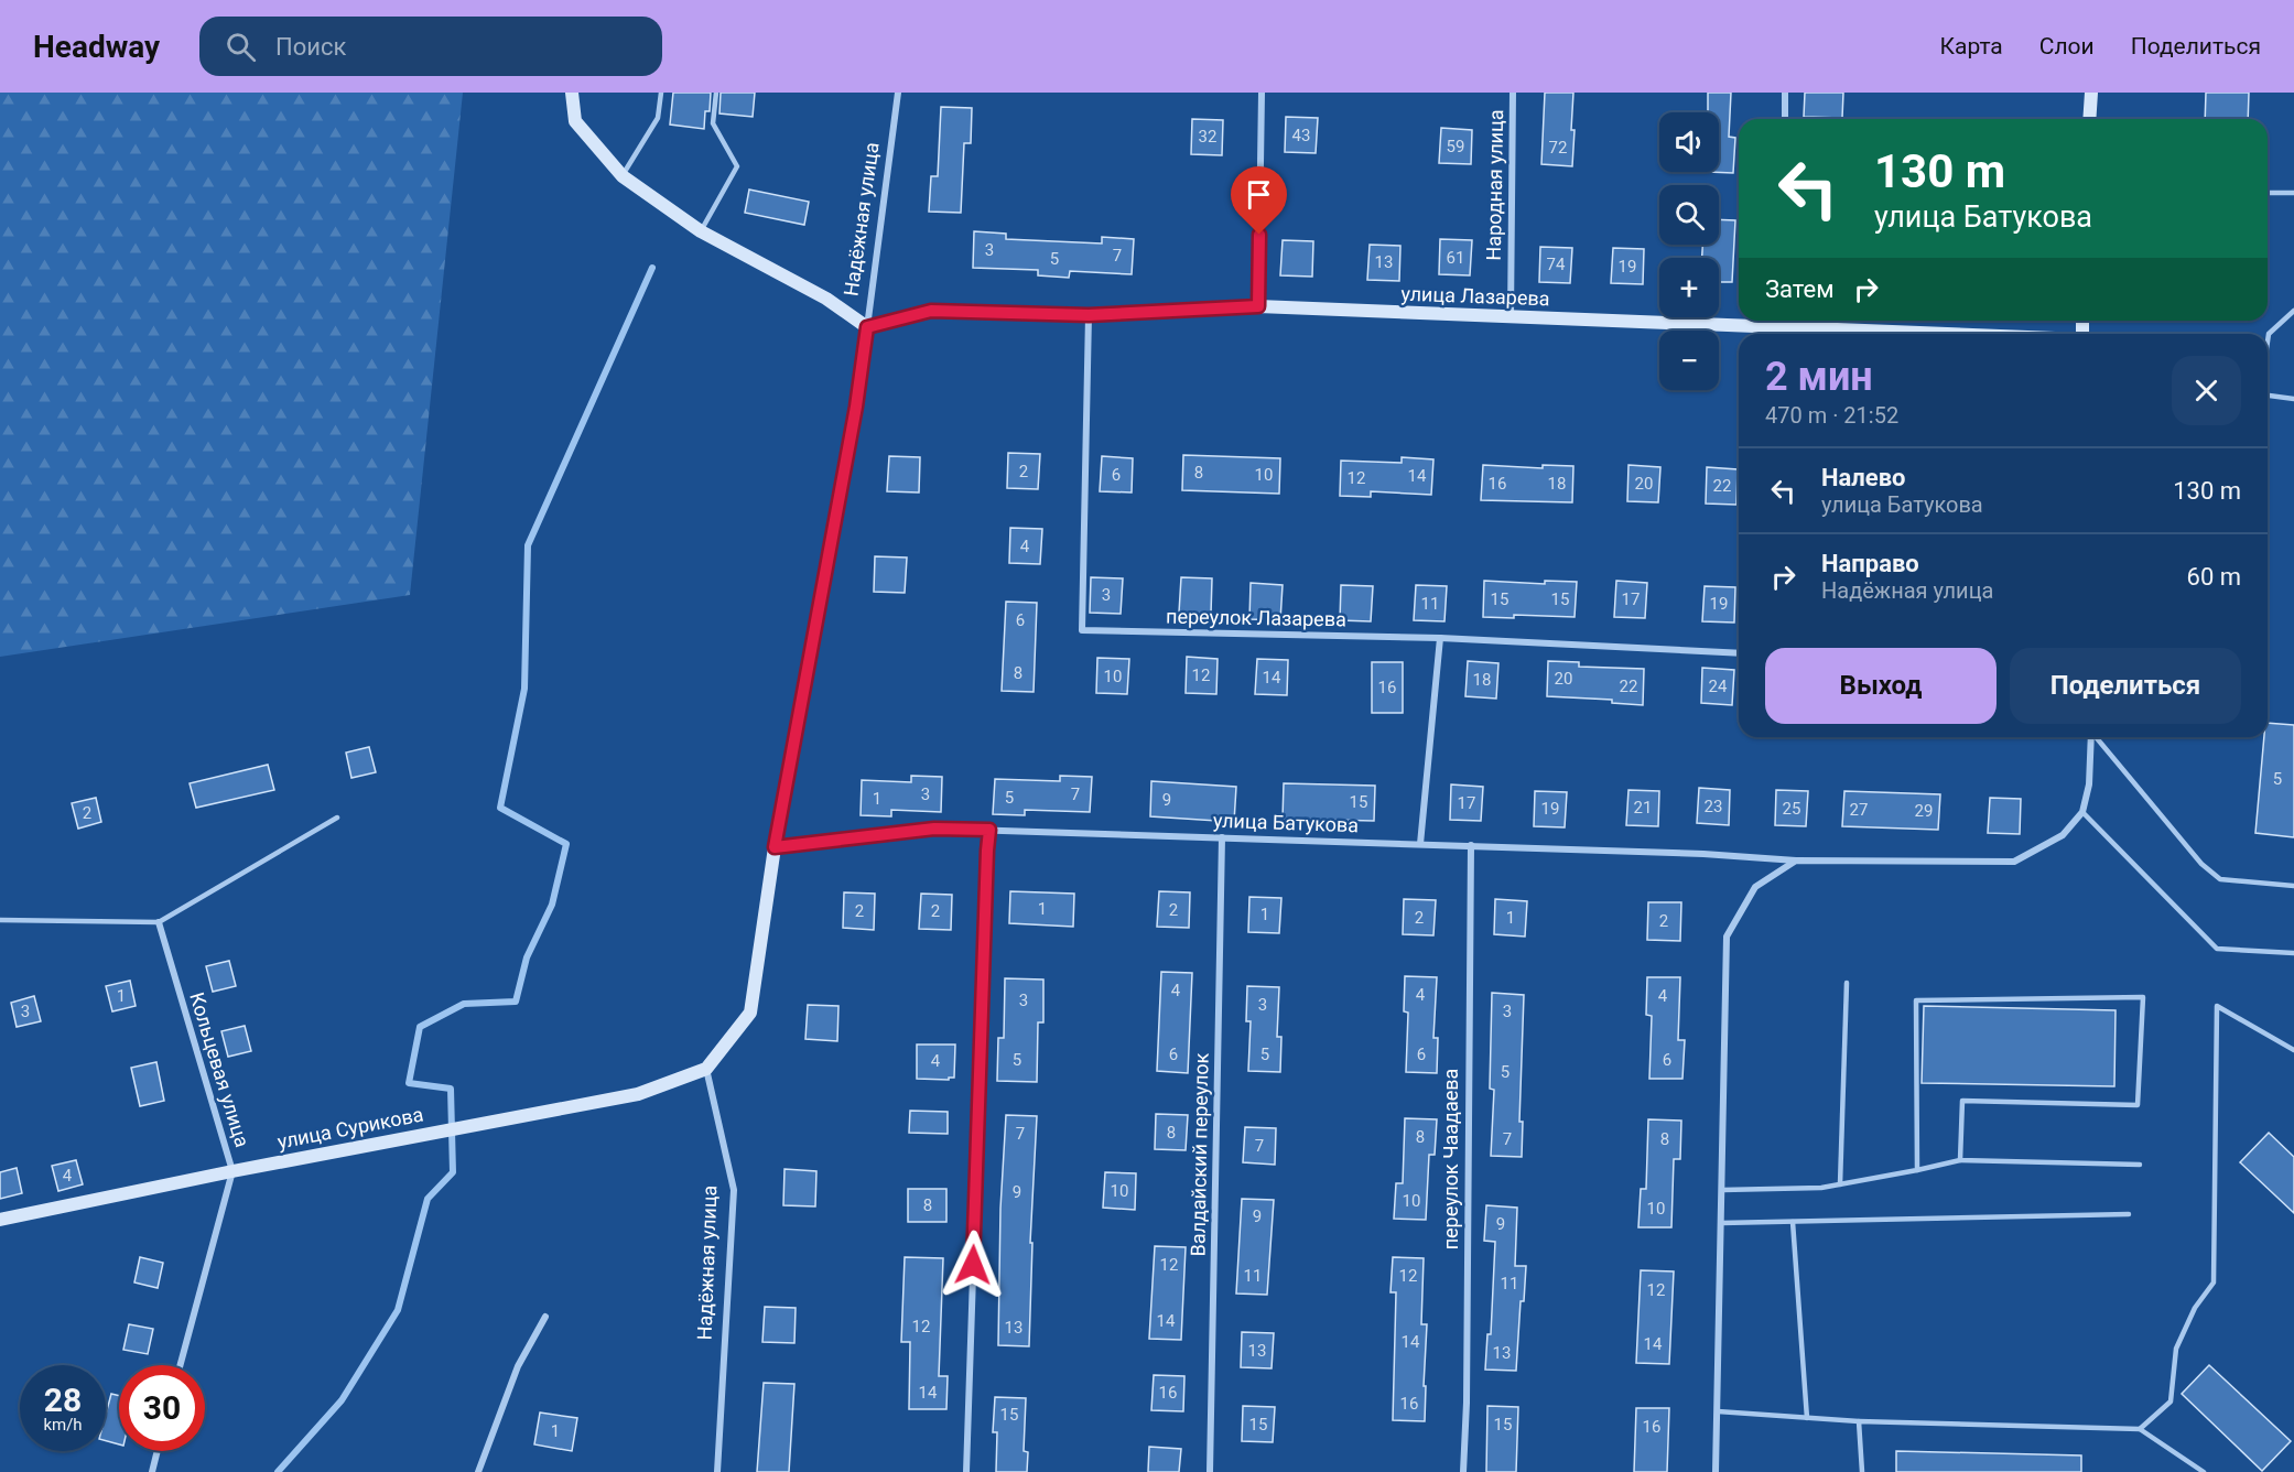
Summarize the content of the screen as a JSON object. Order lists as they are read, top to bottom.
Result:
{
  "streets": {
    "main road": ["Надёжная улица", "улица Лазарева", "улица Сурикова"],
    "street": [
      "Народная улица",
      "переулок Лазарева",
      "улица Батукова",
      "Кольцевая улица",
      "Валдайский переулок",
      "переулок Чаадаева"
    ]
  },
  "crossings": [
    ["Народная улица", "улица Лазарева"],
    ["Надёжная улица", "улица Лазарева"],
    ["Надёжная улица", "улица Батукова"],
    ["Надёжная улица", "улица Сурикова"],
    ["улица Лазарева", "переулок Лазарева"],
    ["улица Батукова", "Валдайский переулок"],
    ["улица Батукова", "переулок Чаадаева"],
    ["Кольцевая улица", "улица Сурикова"]
  ],
  "house_numbers": [
    "43",
    "32",
    "59",
    "72",
    "3",
    "7",
    "61",
    "5",
    "13",
    "74",
    "19",
    "2",
    "8",
    "6",
    "10",
    "14",
    "12",
    "16",
    "18",
    "20",
    "22",
    "4",
    "3",
    "15",
    "15",
    "17",
    "11",
    "19",
    "6",
    "8",
    "12",
    "10",
    "14",
    "20",
    "18",
    "22",
    "24",
    "16",
    "5",
    "3",
    "7",
    "5",
    "1",
    "9",
    "15",
    "17",
    "23",
    "21",
    "19",
    "25",
    "27",
    "29",
    "2",
    "1",
    "2",
    "2",
    "2",
    "1",
    "2",
    "1",
    "2",
    "4",
    "4",
    "1",
    "4",
    "3",
    "3",
    "3",
    "3",
    "6",
    "5",
    "6",
    "5",
    "6",
    "4",
    "5",
    "8",
    "7",
    "8",
    "7",
    "8",
    "7",
    "4",
    "10",
    "9",
    "10",
    "8",
    "10",
    "9",
    "9",
    "12",
    "11",
    "12",
    "11",
    "12",
    "14",
    "12",
    "13",
    "14",
    "14",
    "13",
    "13",
    "14",
    "16",
    "16",
    "15",
    "15",
    "15",
    "16",
    "1"
  ],
  "page": {
    "header": "Headway",
    "search": "Поиск",
    "nav": ["Карта", "Слои", "Поделиться"],
    "map_buttons": ["+", "−"],
    "turn": ["130 m", "улица Батукова"],
    "then": "Затем",
    "heading": ["2 мин", "470 m · 21:52"],
    "list": [
      {
        "name": "Налево",
        "note": "улица Батукова",
        "value": "130 m"
      },
      {
        "name": "Направо",
        "note": "Надёжная улица",
        "value": "60 m"
      }
    ],
    "buttons": ["Выход", "Поделиться"],
    "speed": "28 km/h",
    "limit": "30"
  }
}
